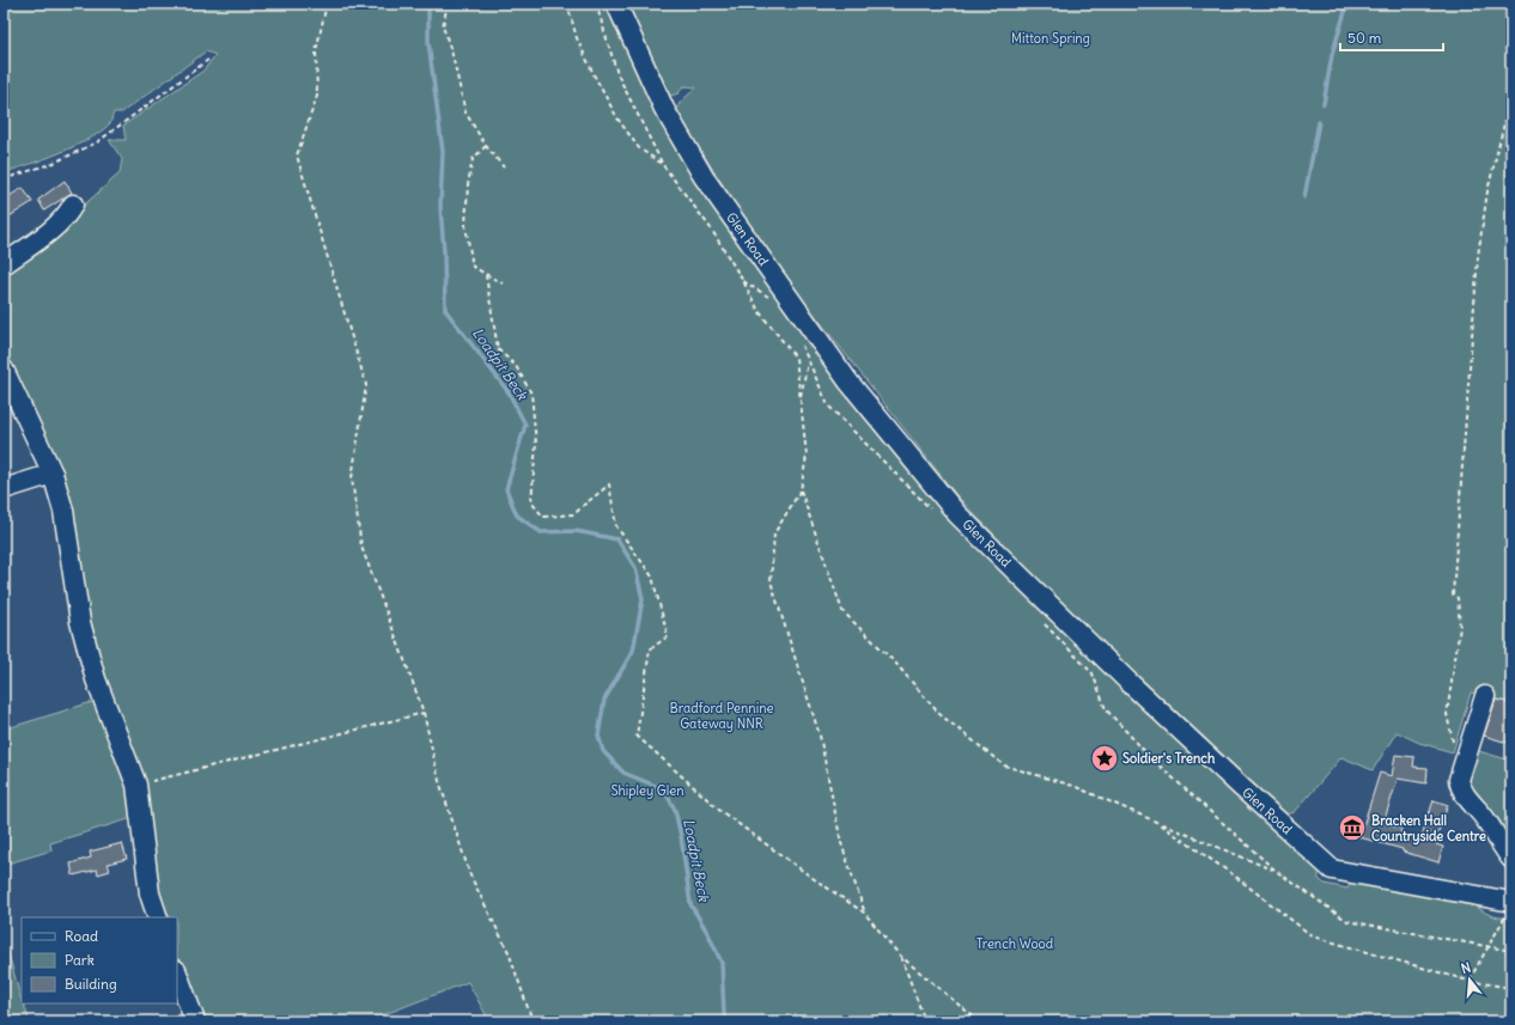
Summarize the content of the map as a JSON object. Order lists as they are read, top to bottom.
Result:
{
  "streets": {
    "street": ["Glen Road"]
  },
  "water": ["Loadpit Beck"],
  "parks": [
    "Mitton Spring",
    "Bradford Pennine Gateway NNR",
    "Shipley Glen",
    "Trench Wood"
  ],
  "places": {
    "place": ["Soldier's Trench"],
    "museum": ["Bracken Hall Countryside Centre"]
  },
  "legend": ["Road", "Park", "Building"],
  "scale_bar": "50 m",
  "north": "top"
}
